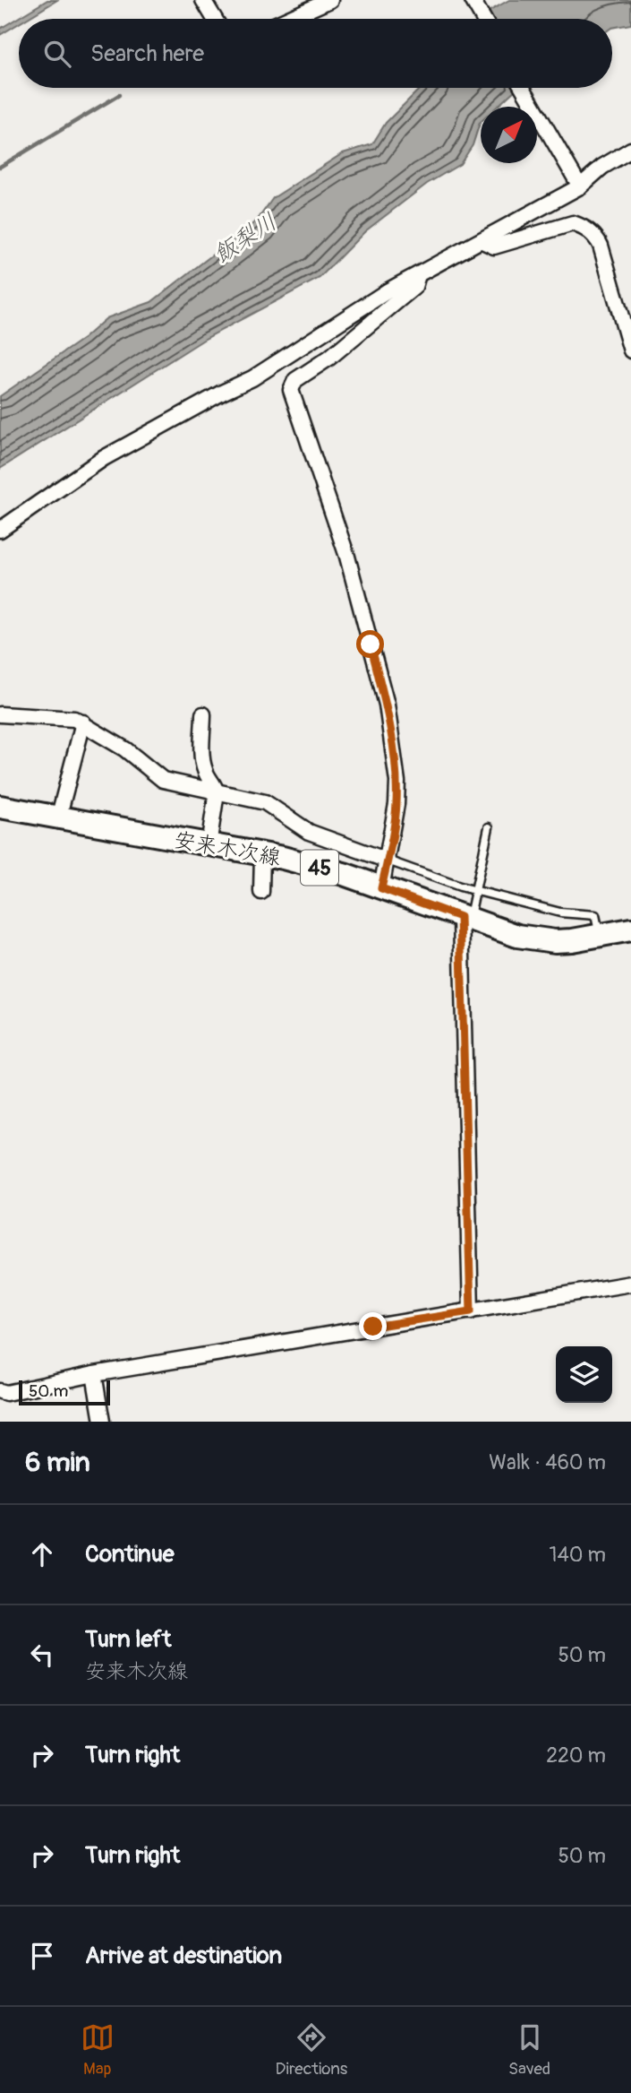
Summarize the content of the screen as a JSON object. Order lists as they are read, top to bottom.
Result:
{
  "streets": {
    "main road": ["安来木次線", "45"]
  },
  "water": ["飯梨川"],
  "scale_bar": "50 m",
  "north": "top right",
  "page": {
    "search": "Search here",
    "scale": "50 m",
    "heading": ["6 min", "Walk · 460 m"],
    "list": [
      ["Continue", "140 m"],
      ["Turn left", "安来木次線", "50 m"],
      ["Turn right", "220 m"],
      ["Turn right", "50 m"],
      "Arrive at destination"
    ],
    "nav": ["Map", "Directions", "Saved"]
  }
}
